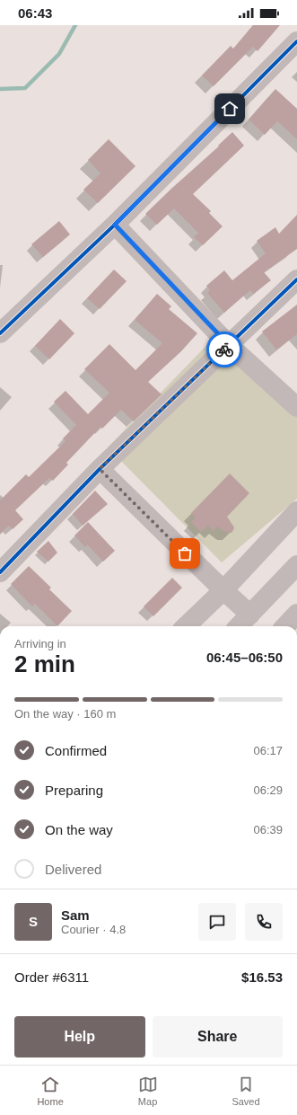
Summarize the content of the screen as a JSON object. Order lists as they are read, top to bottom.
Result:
{
  "page": {
    "status": "06:43",
    "heading": ["2 min", "Arriving in", "06:45–06:50"],
    "panel": [
      "Sam",
      "Courier · 4.8",
      "Order #6311",
      "$16.53"
    ],
    "bar": "On the way · 160 m",
    "list": [
      ["Confirmed", "06:17"],
      ["Preparing", "06:29"],
      ["On the way", "06:39"],
      "Delivered"
    ],
    "round": "S",
    "buttons": ["Help", "Share"],
    "tabs": ["Home", "Map", "Saved"]
  }
}
